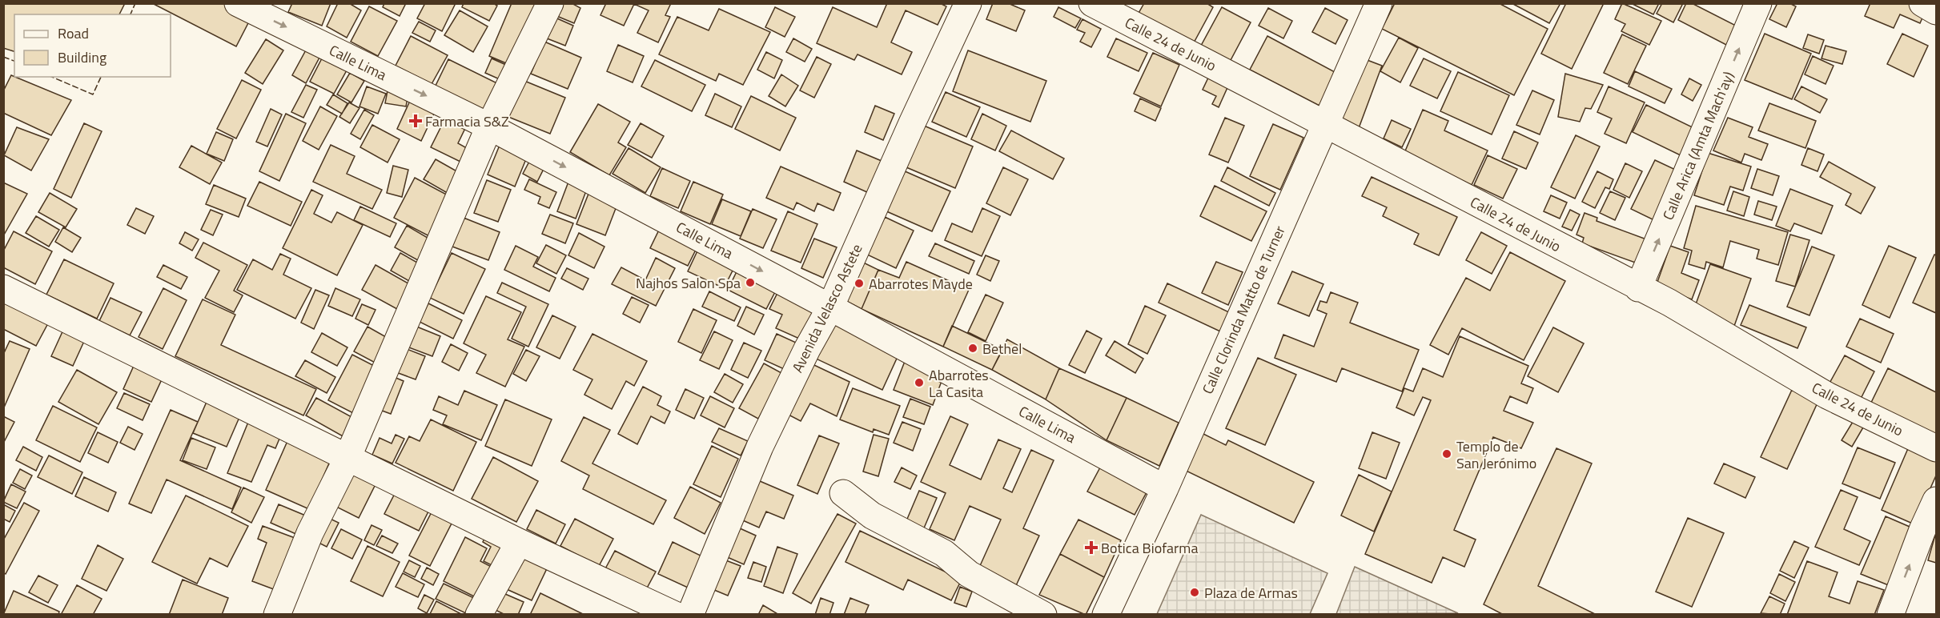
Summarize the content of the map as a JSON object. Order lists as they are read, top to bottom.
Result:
{
  "streets": {
    "street": [
      "Calle 24 de Junio",
      "Calle Lima",
      "Calle Arica (Amta Mach'ay)",
      "Avenida Velasco Astete",
      "Calle Clorinda Matto de Turner"
    ]
  },
  "crossings": [
    ["Calle 24 de Junio", "Calle Arica (Amta Mach'ay)"],
    ["Calle 24 de Junio", "Calle Clorinda Matto de Turner"],
    ["Calle Lima", "Avenida Velasco Astete"],
    ["Calle Lima", "Calle Clorinda Matto de Turner"]
  ],
  "one_way": ["Calle Lima", "Calle Arica (Amta Mach'ay)"],
  "places": {
    "health": ["Farmacia S&Z", "Botica Biofarma"],
    "other": [
      "Najhos Salon Spa",
      "Abarrotes Mayde",
      "Bethel",
      "Abarrotes La Casita",
      "Templo de San Jerónimo",
      "Plaza de Armas"
    ]
  },
  "legend": ["Road", "Building"]
}
